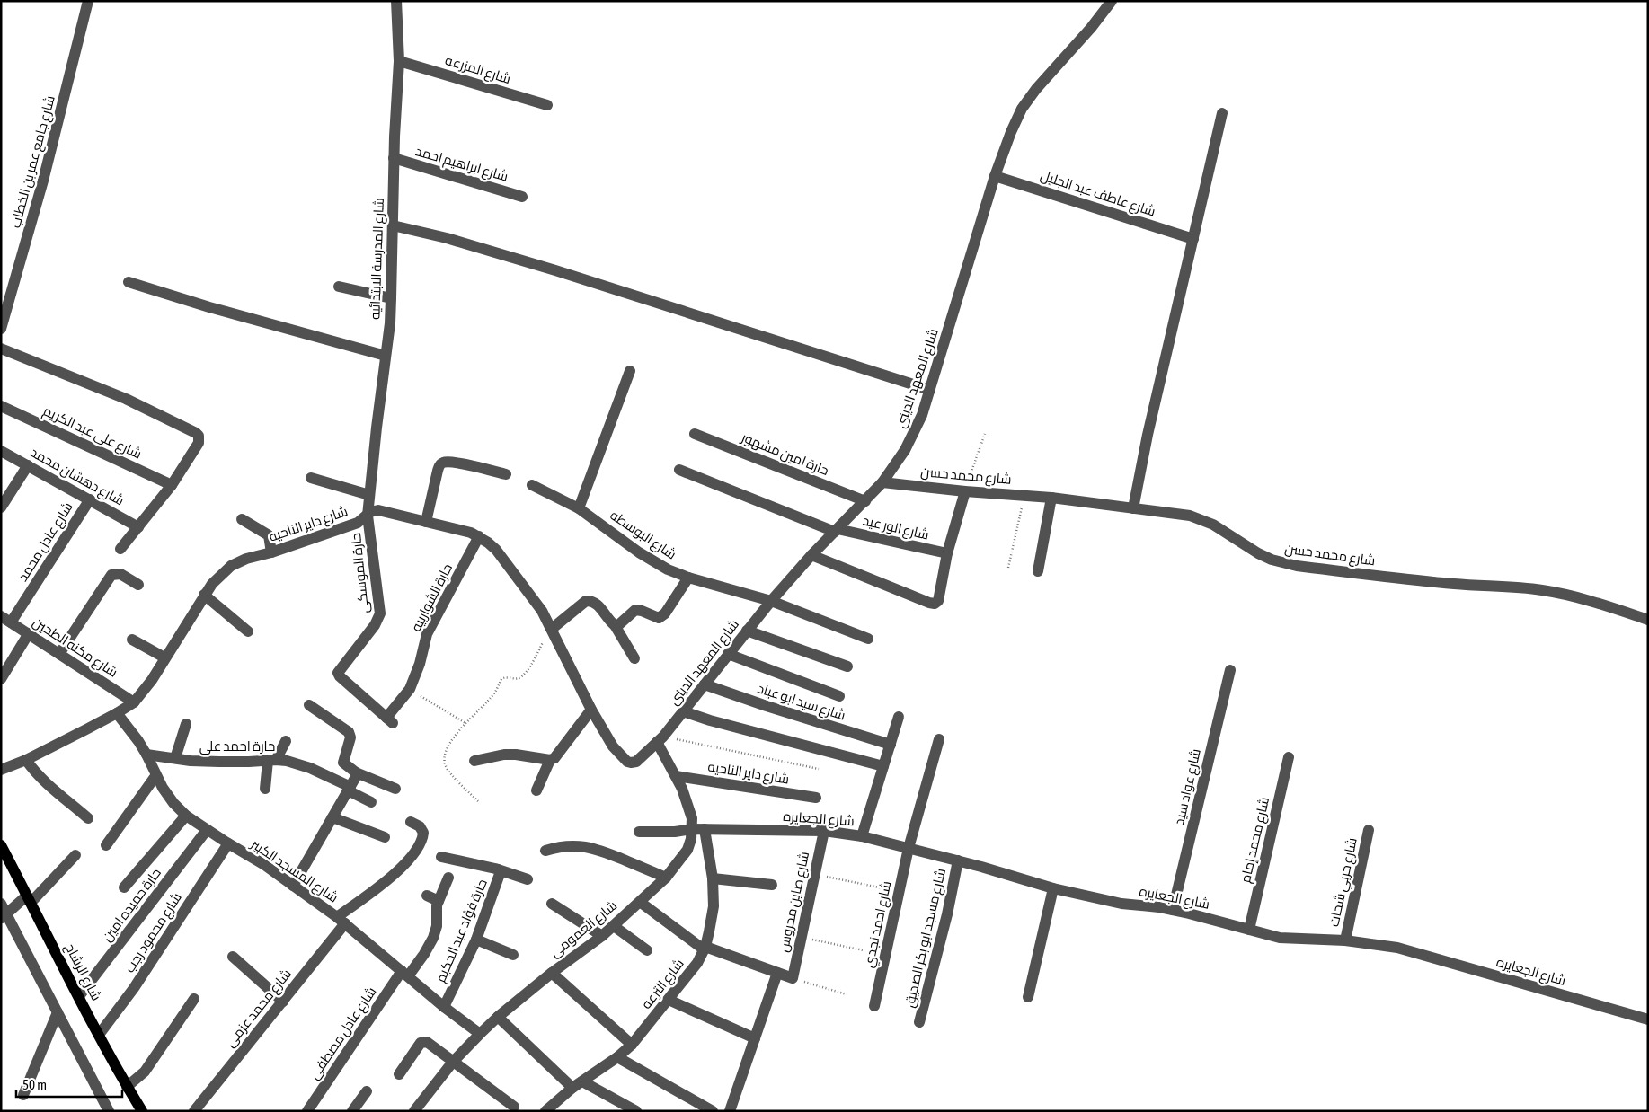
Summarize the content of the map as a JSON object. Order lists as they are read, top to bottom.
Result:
{
  "streets": {
    "main road": ["شارع الرشاح"],
    "street": [
      "شارع المزرعه",
      "شارع جامع عمر بن الخطاب",
      "شارع ابراهيم احمد",
      "شارع عاطف عبد الجليل",
      "شارع المدرسة الابتدائيه",
      "شارع المعهد الدينى",
      "شارع على عبد الكريم",
      "حارة امين مشهور",
      "شارع محمد حسن",
      "شارع دهشان محمد",
      "شارع داير الناحيه",
      "شارع انور عيد",
      "شارع البوسطه",
      "شارع عادل محمد",
      "حارة الموسكى",
      "حارة الشواربيه",
      "شارع مكنه الطحين",
      "شارع سيد ابو عياد",
      "حارة احمد على",
      "شارع عواد سيد",
      "شارع الجعايره",
      "شارع محمد إمام",
      "شارع المسجد الكبير",
      "شارع حربي شحات",
      "شارع صاين محروس",
      "حارة حميده امين",
      "شارع احمد نجدي",
      "شارع العمومى",
      "حارة فؤاد عبد الحكيم",
      "شارع محمود رجب",
      "شارع مسجد ابو بكر الصديق",
      "شارع الترعه",
      "شارع محمد عزمى",
      "شارع عادل مصطفى"
    ]
  },
  "crossings": [
    ["شارع المزرعه", "شارع المدرسة الابتدائيه"],
    ["شارع ابراهيم احمد", "شارع المدرسة الابتدائيه"],
    ["شارع عاطف عبد الجليل", "شارع المعهد الدينى"],
    ["شارع المدرسة الابتدائيه", "شارع داير الناحيه"],
    ["شارع المدرسة الابتدائيه", "حارة الموسكى"],
    ["شارع المعهد الدينى", "حارة امين مشهور"],
    ["شارع المعهد الدينى", "شارع محمد حسن"],
    ["شارع المعهد الدينى", "شارع داير الناحيه"],
    ["شارع المعهد الدينى", "شارع انور عيد"],
    ["شارع المعهد الدينى", "شارع البوسطه"],
    ["شارع المعهد الدينى", "شارع سيد ابو عياد"],
    ["شارع المعهد الدينى", "شارع العمومى"],
    ["شارع دهشان محمد", "شارع عادل محمد"],
    ["شارع داير الناحيه", "حارة الموسكى"],
    ["شارع داير الناحيه", "حارة الشواربيه"],
    ["شارع داير الناحيه", "شارع مكنه الطحين"],
    ["شارع داير الناحيه", "شارع المسجد الكبير"],
    ["شارع داير الناحيه", "شارع العمومى"],
    ["شارع عادل محمد", "شارع مكنه الطحين"],
    ["حارة الموسكى", "حارة الشواربيه"],
    ["حارة احمد على", "شارع المسجد الكبير"],
    ["شارع عواد سيد", "شارع الجعايره"],
    ["شارع الجعايره", "شارع محمد إمام"],
    ["شارع الجعايره", "شارع حربي شحات"],
    ["شارع الجعايره", "شارع صاين محروس"],
    ["شارع الجعايره", "شارع احمد نجدي"],
    ["شارع الجعايره", "شارع العمومى"],
    ["شارع الجعايره", "شارع مسجد ابو بكر الصديق"],
    ["شارع الجعايره", "شارع الترعه"],
    ["شارع المسجد الكبير", "حارة حميده امين"],
    ["شارع المسجد الكبير", "شارع العمومى"],
    ["شارع المسجد الكبير", "حارة فؤاد عبد الحكيم"],
    ["شارع المسجد الكبير", "شارع محمود رجب"],
    ["شارع المسجد الكبير", "شارع محمد عزمى"],
    ["شارع المسجد الكبير", "شارع عادل مصطفى"],
    ["حارة حميده امين", "شارع الرشاح"],
    ["شارع العمومى", "شارع الترعه"],
    ["شارع محمود رجب", "شارع الرشاح"]
  ],
  "scale_bar": "50 m"
}
